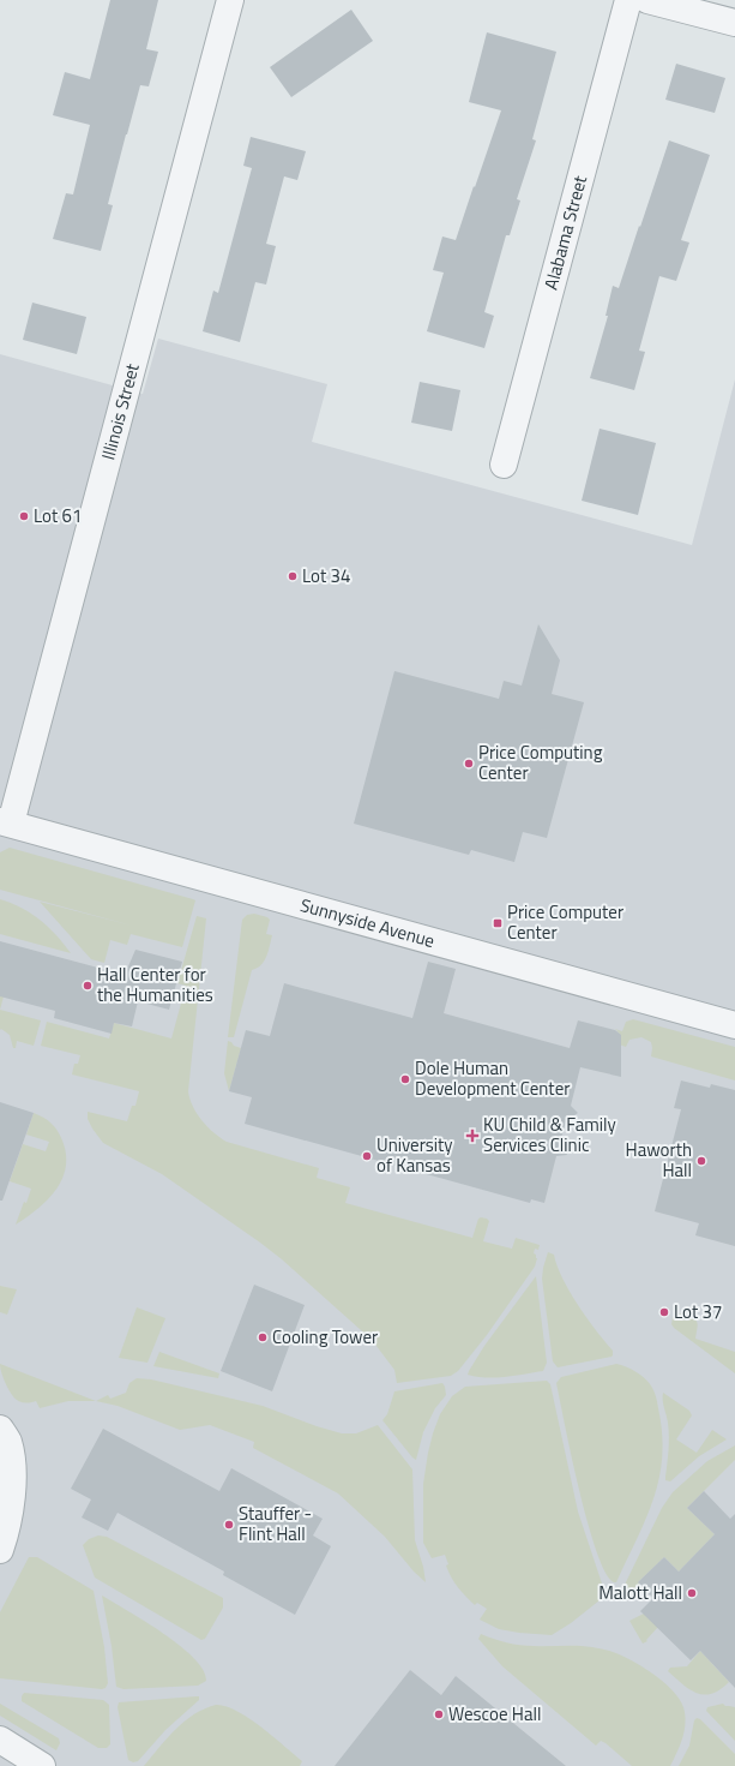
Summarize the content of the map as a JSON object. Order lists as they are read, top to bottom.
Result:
{
  "streets": {
    "street": ["Alabama Street", "Illinois Street", "Sunnyside Avenue"]
  },
  "crossings": [
    ["Illinois Street", "Sunnyside Avenue"]
  ],
  "places": {
    "other": [
      "Lot 61",
      "Lot 34",
      "Price Computing Center",
      "Hall Center for the Humanities",
      "Dole Human Development Center",
      "University of Kansas",
      "Haworth Hall",
      "Lot 37",
      "Cooling Tower",
      "Stauffer - Flint Hall",
      "Malott Hall",
      "Wescoe Hall"
    ],
    "transit": ["Price Computer Center"],
    "health": ["KU Child & Family Services Clinic"]
  }
}
